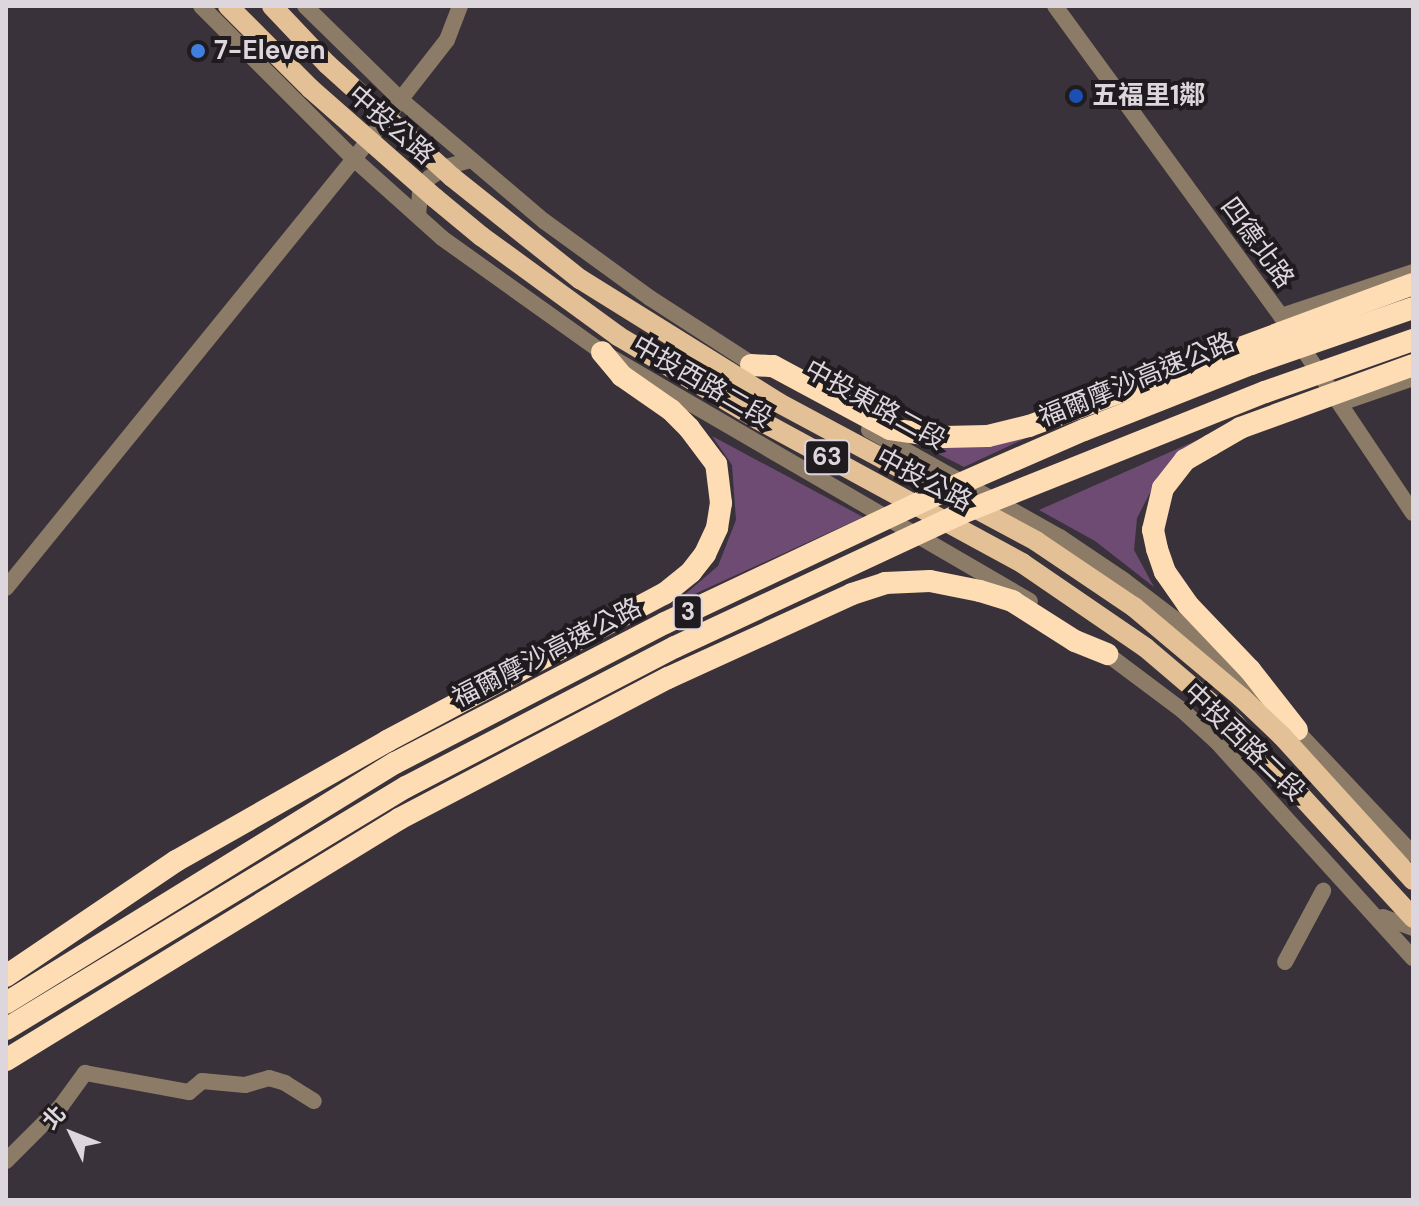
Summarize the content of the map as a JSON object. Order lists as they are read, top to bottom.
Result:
{
  "streets": {
    "highway": ["福爾摩沙高速公路", "3"],
    "main road": ["中投公路", "63"],
    "street": ["四德北路", "中投西路二段", "中投東路二段"]
  },
  "places": ["7-Eleven", "五福里1鄰"],
  "north": "top left"
}
